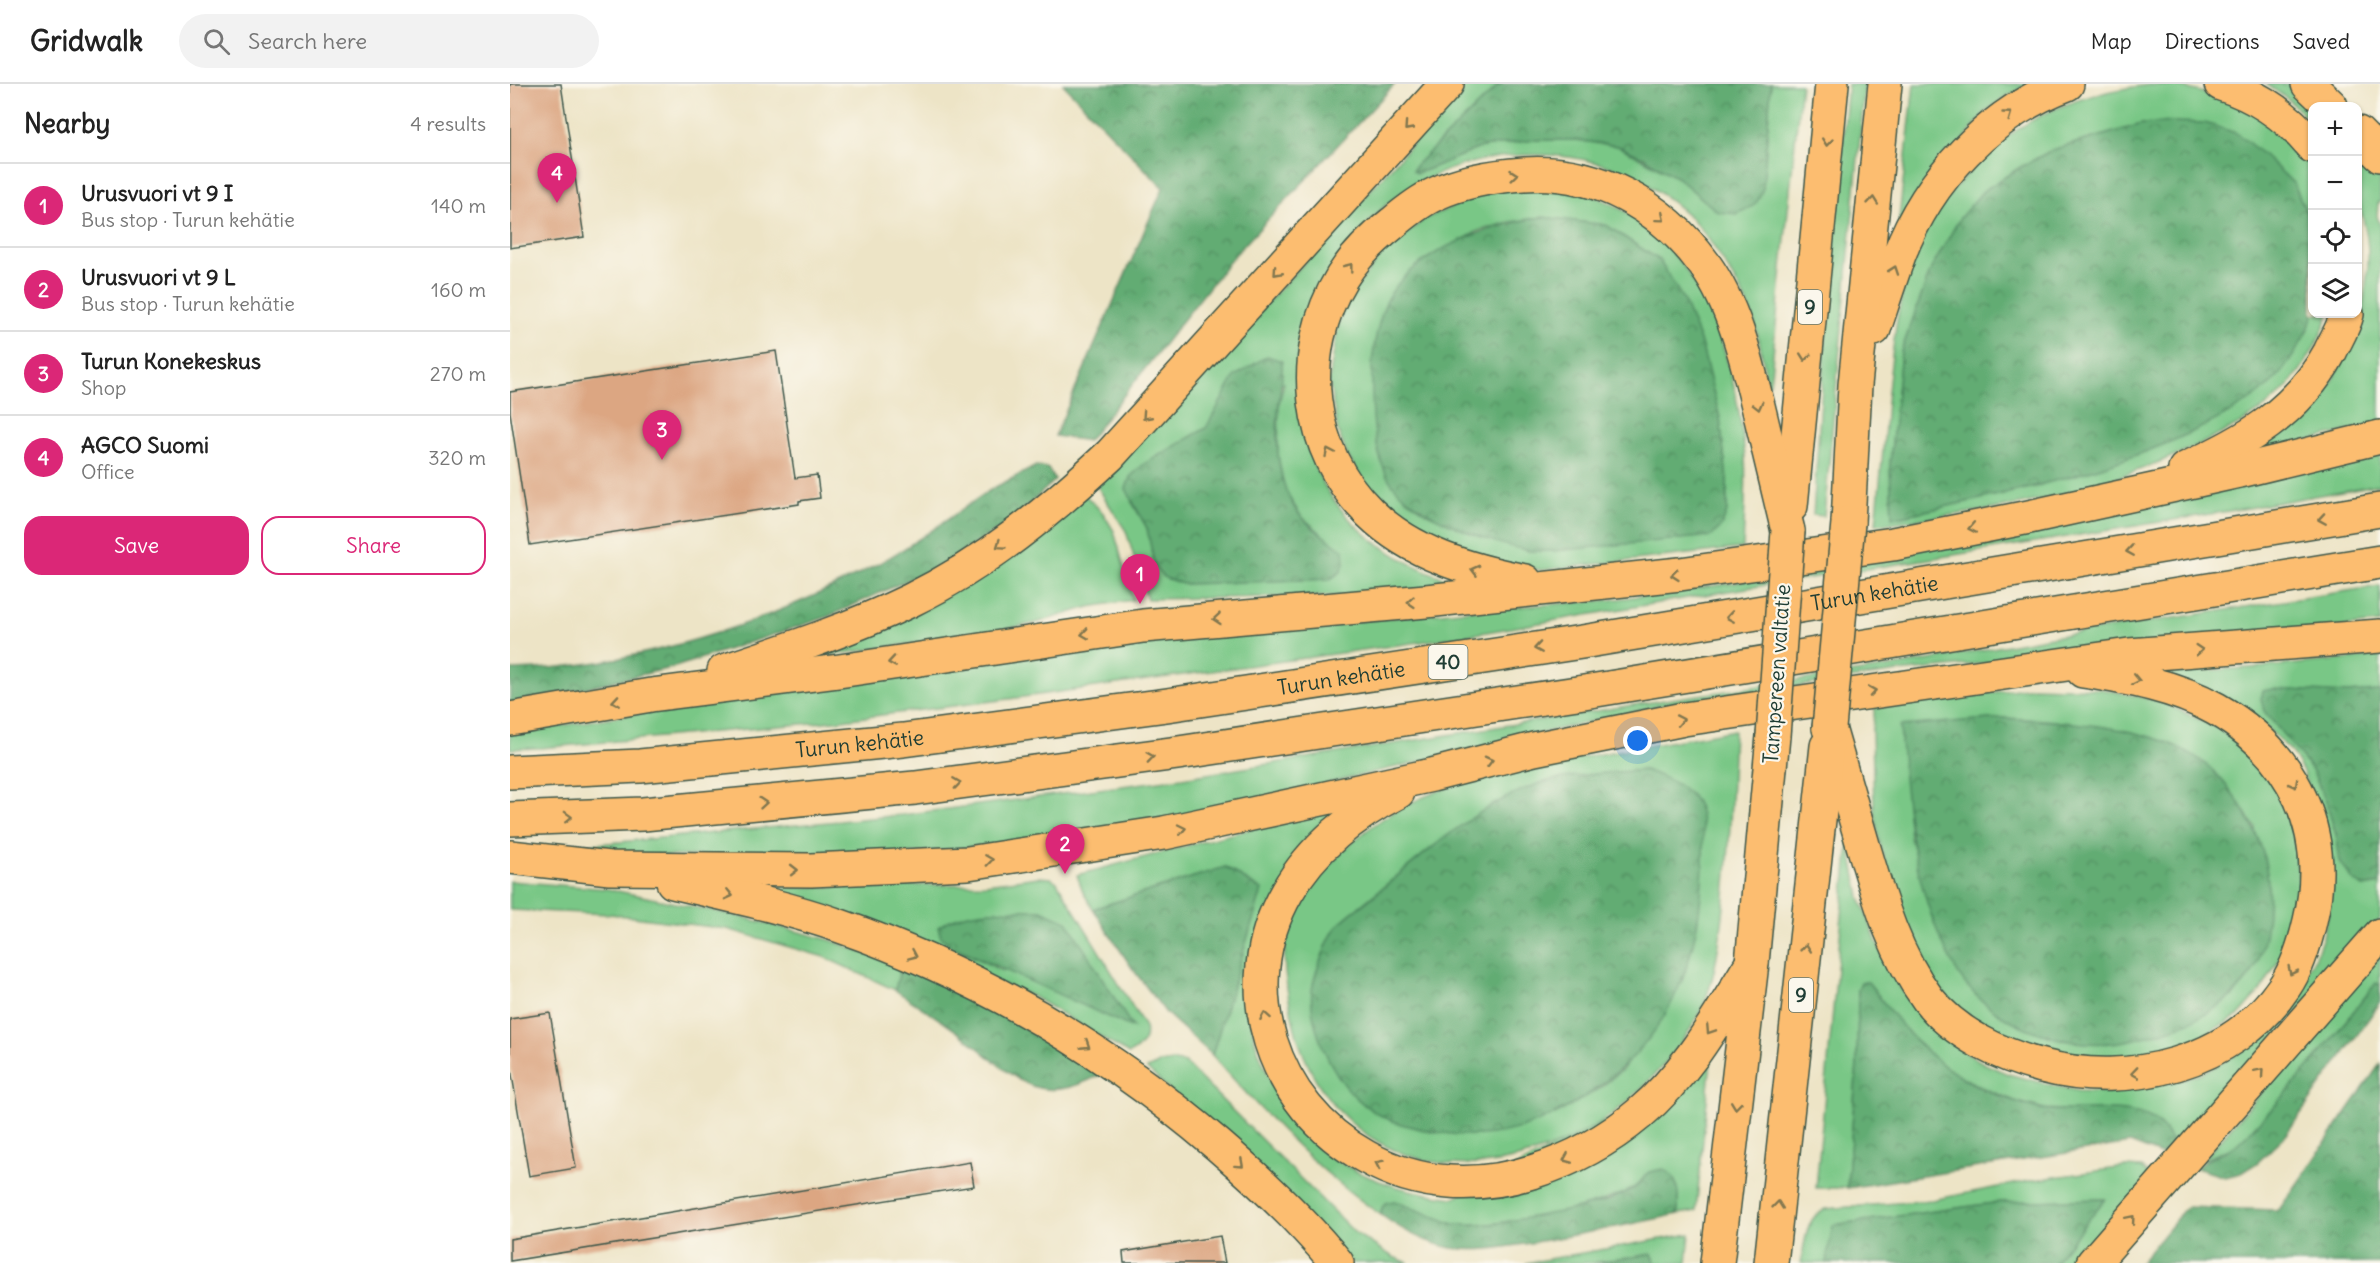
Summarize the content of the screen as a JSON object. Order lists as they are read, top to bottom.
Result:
{
  "streets": {
    "highway": [
      "9",
      "Turun kehätie",
      "40",
      "Tampereen valtatie"
    ]
  },
  "page": {
    "header": "Gridwalk",
    "search": "Search here",
    "nav": ["Map", "Directions", "Saved"],
    "heading": ["Nearby", "4 results"],
    "map_buttons": ["+", "−"],
    "pins": [
      "4",
      "3",
      "1",
      "2"
    ],
    "list": [
      {
        "mark": "1",
        "name": "Urusvuori vt 9 I",
        "note": "Bus stop · Turun kehätie",
        "value": "140 m"
      },
      {
        "mark": "2",
        "name": "Urusvuori vt 9 L",
        "note": "Bus stop · Turun kehätie",
        "value": "160 m"
      },
      {
        "mark": "3",
        "name": "Turun Konekeskus",
        "note": "Shop",
        "value": "270 m"
      },
      {
        "mark": "4",
        "name": "AGCO Suomi",
        "note": "Office",
        "value": "320 m"
      }
    ],
    "buttons": ["Save", "Share"]
  }
}
